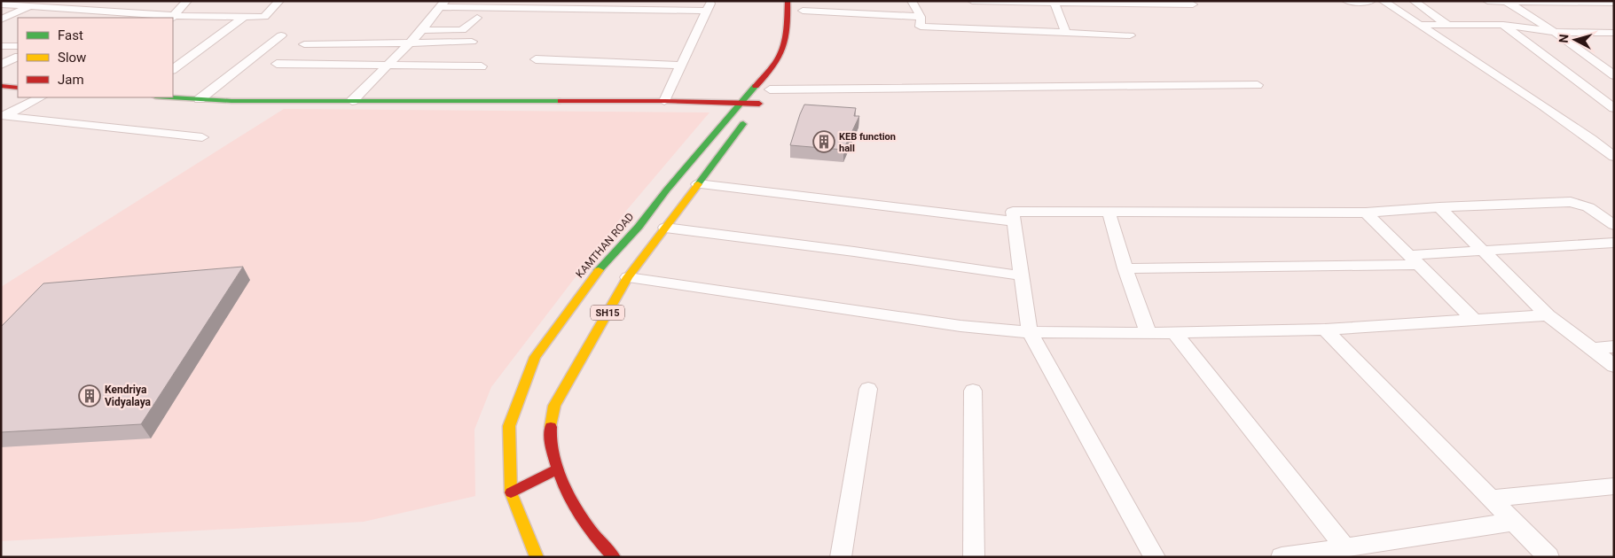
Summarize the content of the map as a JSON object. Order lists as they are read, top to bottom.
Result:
{
  "streets": {
    "main road": ["KAMTHAN ROAD", "SH15"]
  },
  "places": {
    "building": ["KEB function hall", "Kendriya Vidyalaya"]
  },
  "legend": ["Fast", "Slow", "Jam"],
  "north": "left"
}
